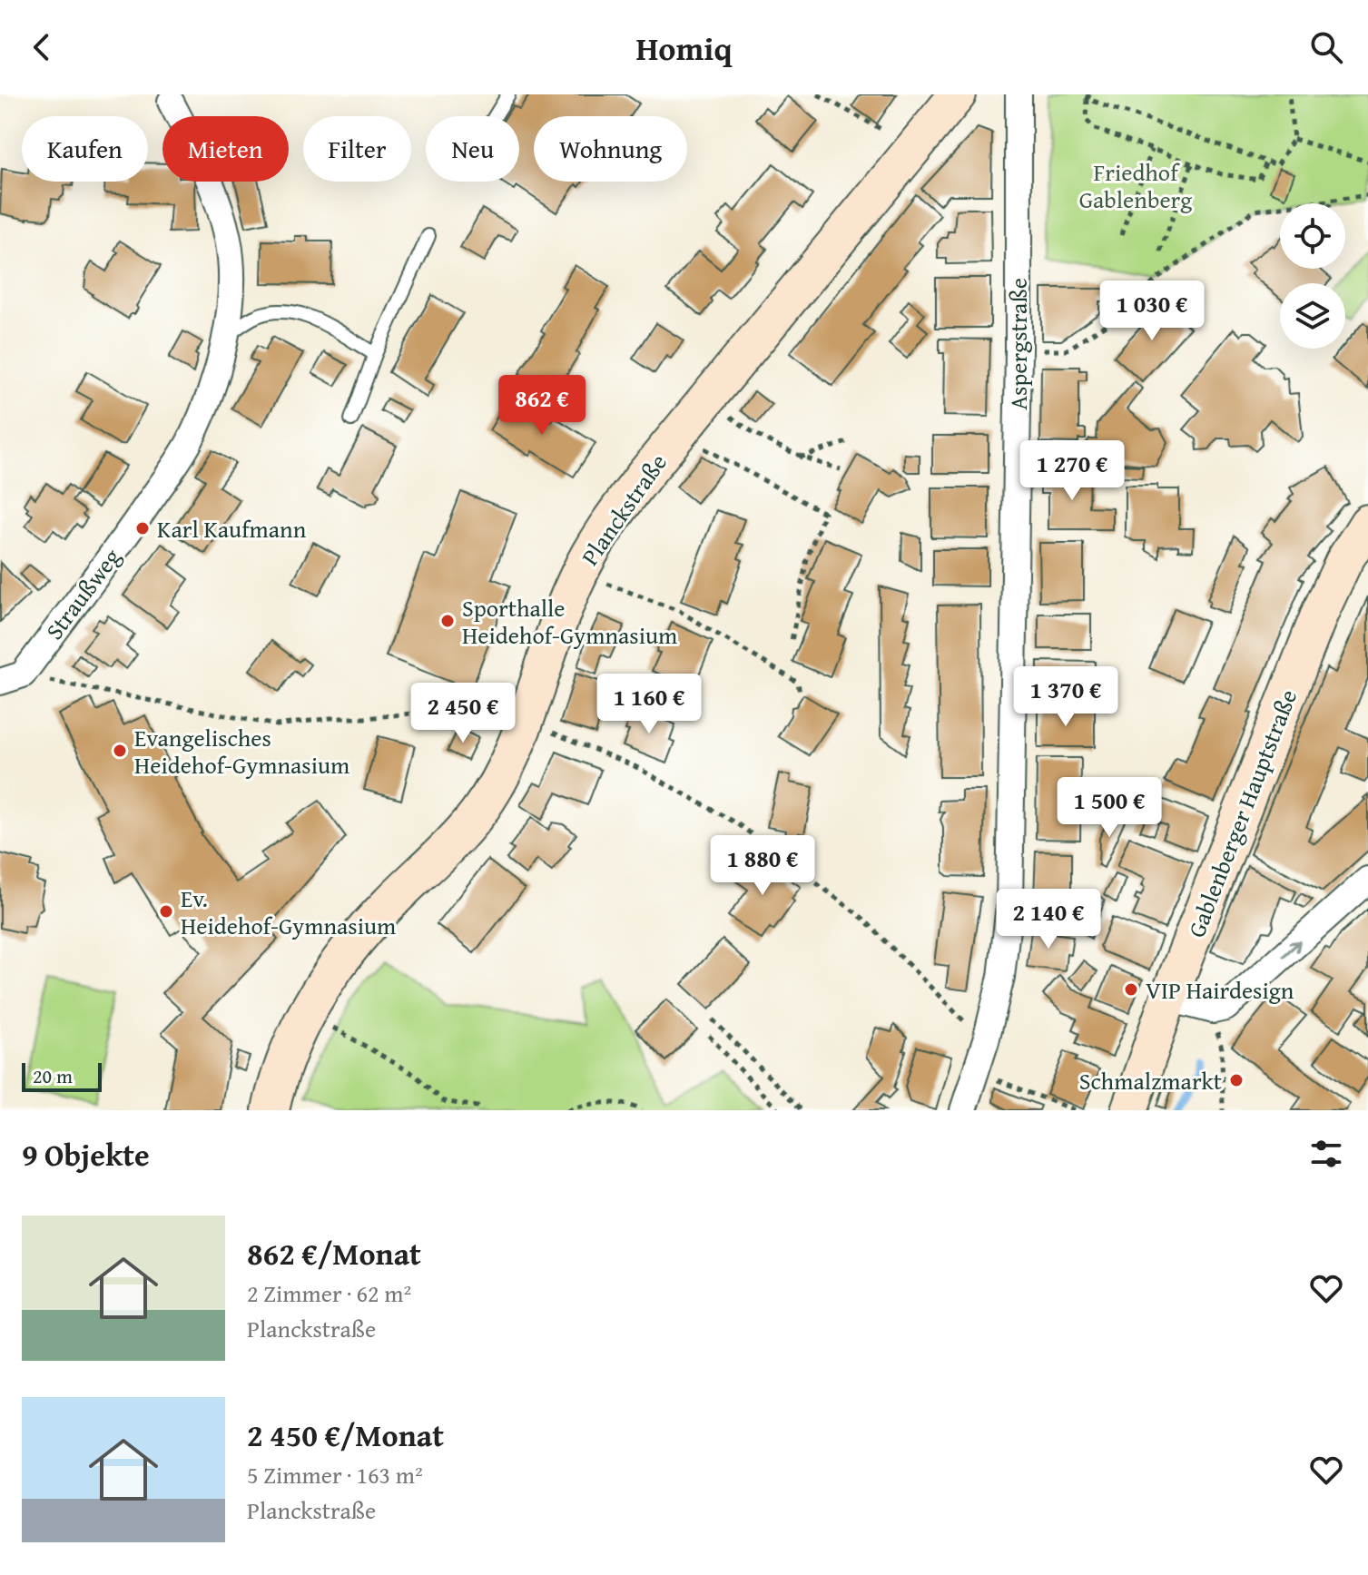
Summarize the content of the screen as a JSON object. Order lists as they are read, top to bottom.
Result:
{
  "streets": {
    "main road": ["Planckstraße", "Gablenberger Hauptstraße"],
    "street": ["Aspergstraße", "Straußweg"]
  },
  "parks": ["Friedhof Gablenberg"],
  "places": [
    "Karl Kaufmann",
    "Sporthalle Heidehof-Gymnasium",
    "Evangelisches Heidehof-Gymnasium",
    "Ev. Heidehof-Gymnasium",
    "VIP Hairdesign",
    "Schmalzmarkt"
  ],
  "scale_bar": "20 m",
  "page": {
    "header": "Homiq",
    "chip": [
      "Kaufen",
      "Mieten",
      "Filter",
      "Neu",
      "Wohnung"
    ],
    "price": [
      "1 030 €",
      "862 €",
      "1 270 €",
      "1 370 €",
      "1 160 €",
      "2 450 €",
      "1 500 €",
      "1 880 €",
      "2 140 €"
    ],
    "scale": "20 m",
    "heading": "9 Objekte",
    "list": [
      {
        "name": "862 €/Monat",
        "note": "2 Zimmer · 62 m² · Planckstraße"
      },
      {
        "name": "2 450 €/Monat",
        "note": "5 Zimmer · 163 m² · Planckstraße"
      }
    ]
  }
}
